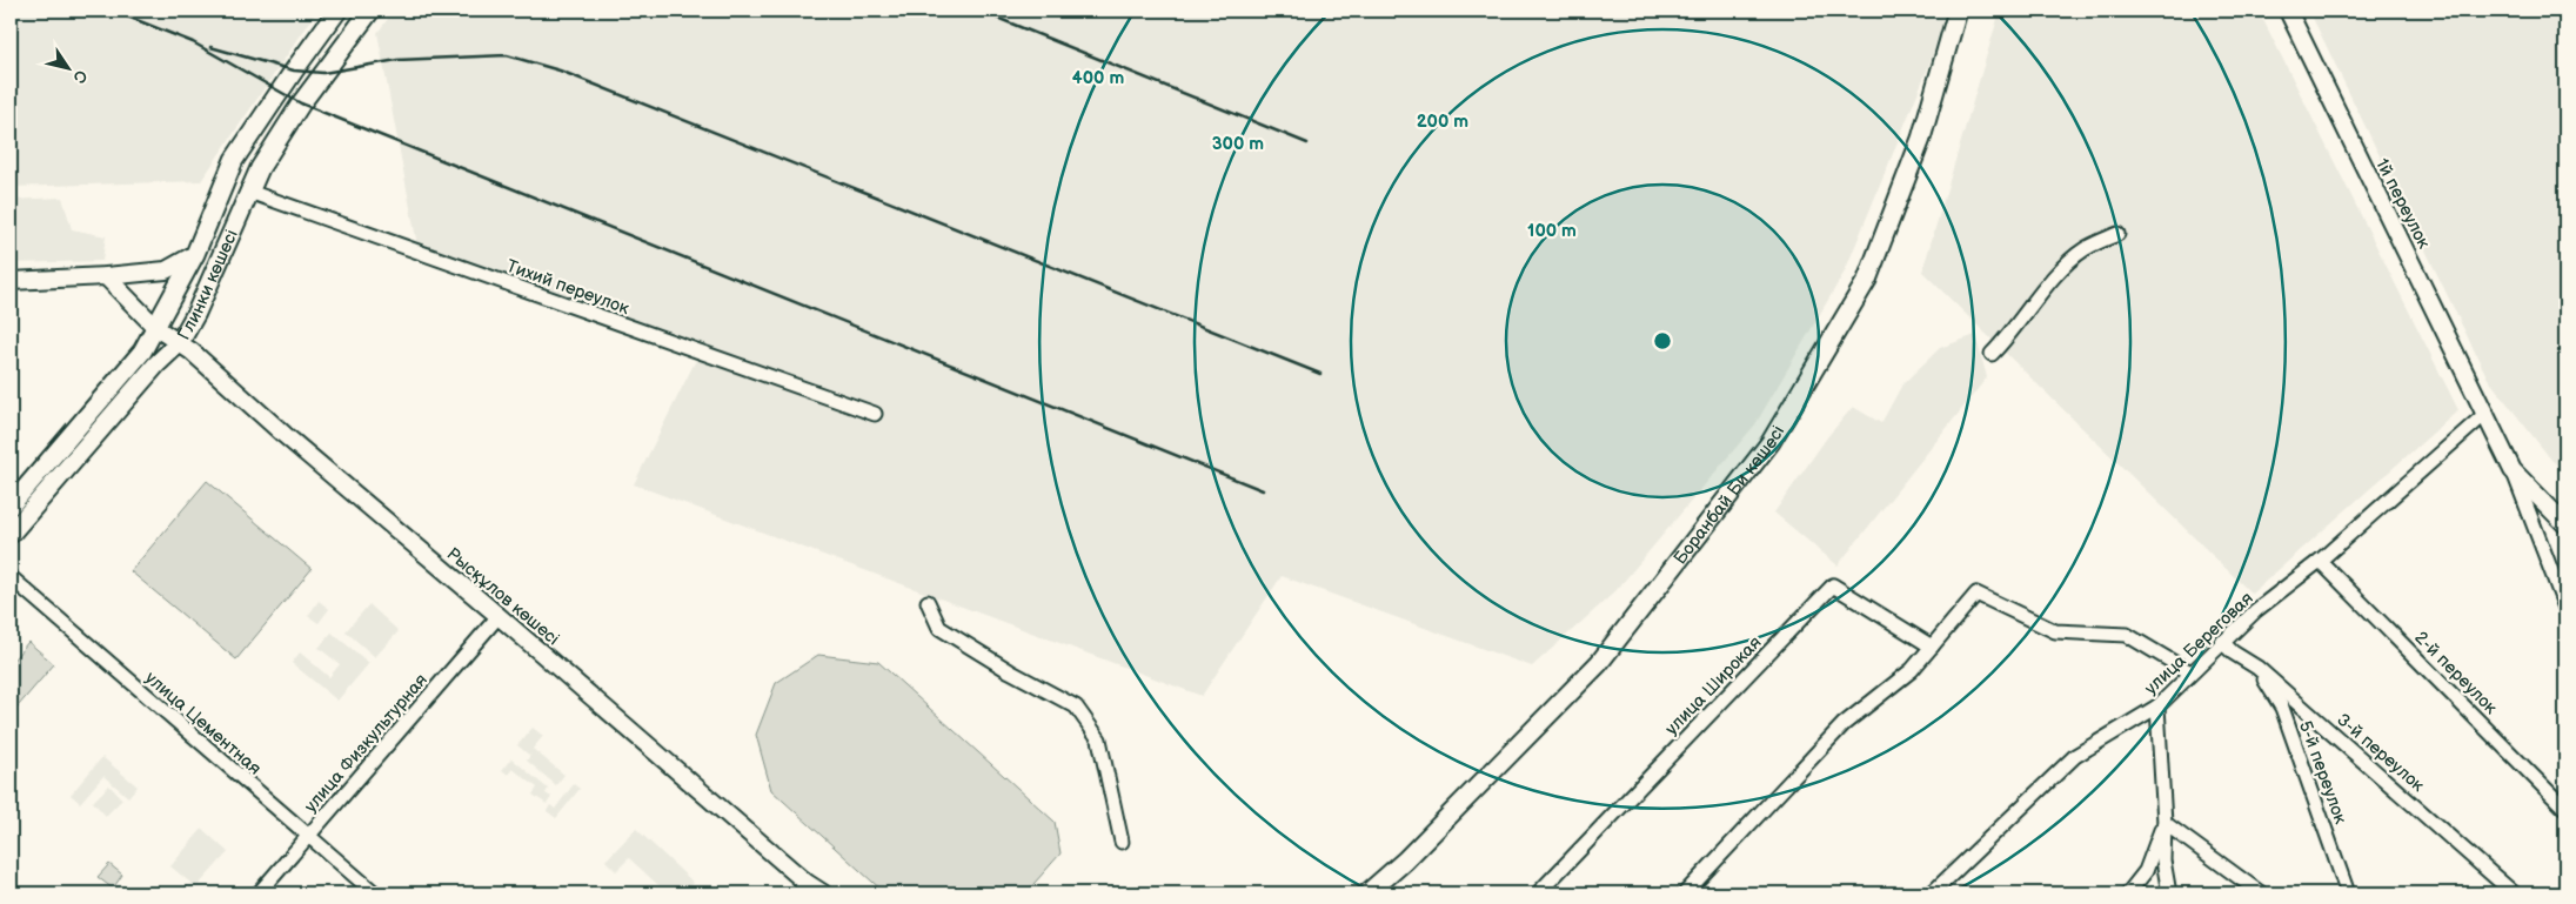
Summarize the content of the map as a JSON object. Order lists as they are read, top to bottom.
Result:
{
  "streets": {
    "main road": ["Глинки көшесі", "Боранбай Би көшесі"],
    "street": [
      "1й переулок",
      "Тихий переулок",
      "Рысқұлов көшесі",
      "улица Береговая",
      "2-й переулок",
      "улица Широкая",
      "улица Цементная",
      "улица Физкультурная",
      "3-й переулок",
      "5-й переулок"
    ]
  },
  "crossings": [
    ["1й переулок", "улица Береговая"],
    ["Глинки көшесі", "Тихий переулок"],
    ["Глинки көшесі", "Рысқұлов көшесі"],
    ["Рысқұлов көшесі", "улица Физкультурная"],
    ["улица Береговая", "2-й переулок"],
    ["улица Береговая", "3-й переулок"],
    ["улица Цементная", "улица Физкультурная"],
    ["3-й переулок", "5-й переулок"]
  ],
  "north": "bottom right",
  "rings": [
    "400 m",
    "200 m",
    "300 m",
    "100 m"
  ]
}
